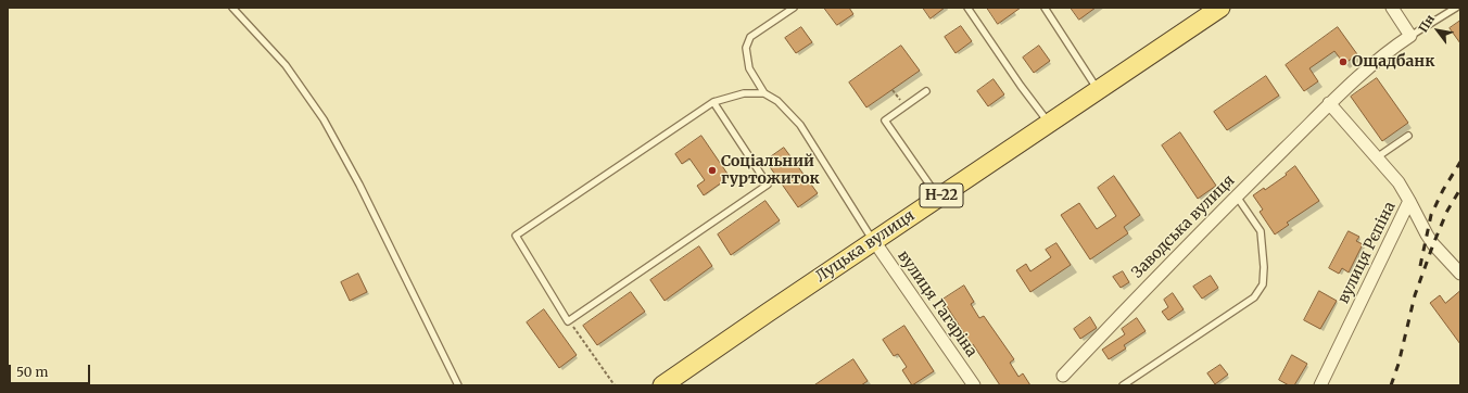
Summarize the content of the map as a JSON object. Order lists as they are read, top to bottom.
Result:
{
  "streets": {
    "main road": ["Н-22", "Луцька вулиця"],
    "street": ["Заводська вулиця", "вулиця Рєпіна", "вулиця Гагаріна"]
  },
  "crossings": [
    ["Заводська вулиця", "вулиця Рєпіна"],
    ["Луцька вулиця", "вулиця Гагаріна"]
  ],
  "places": ["Ощадбанк", "Соціальний гуртожиток"],
  "scale_bar": "50 m",
  "north": "top left"
}
